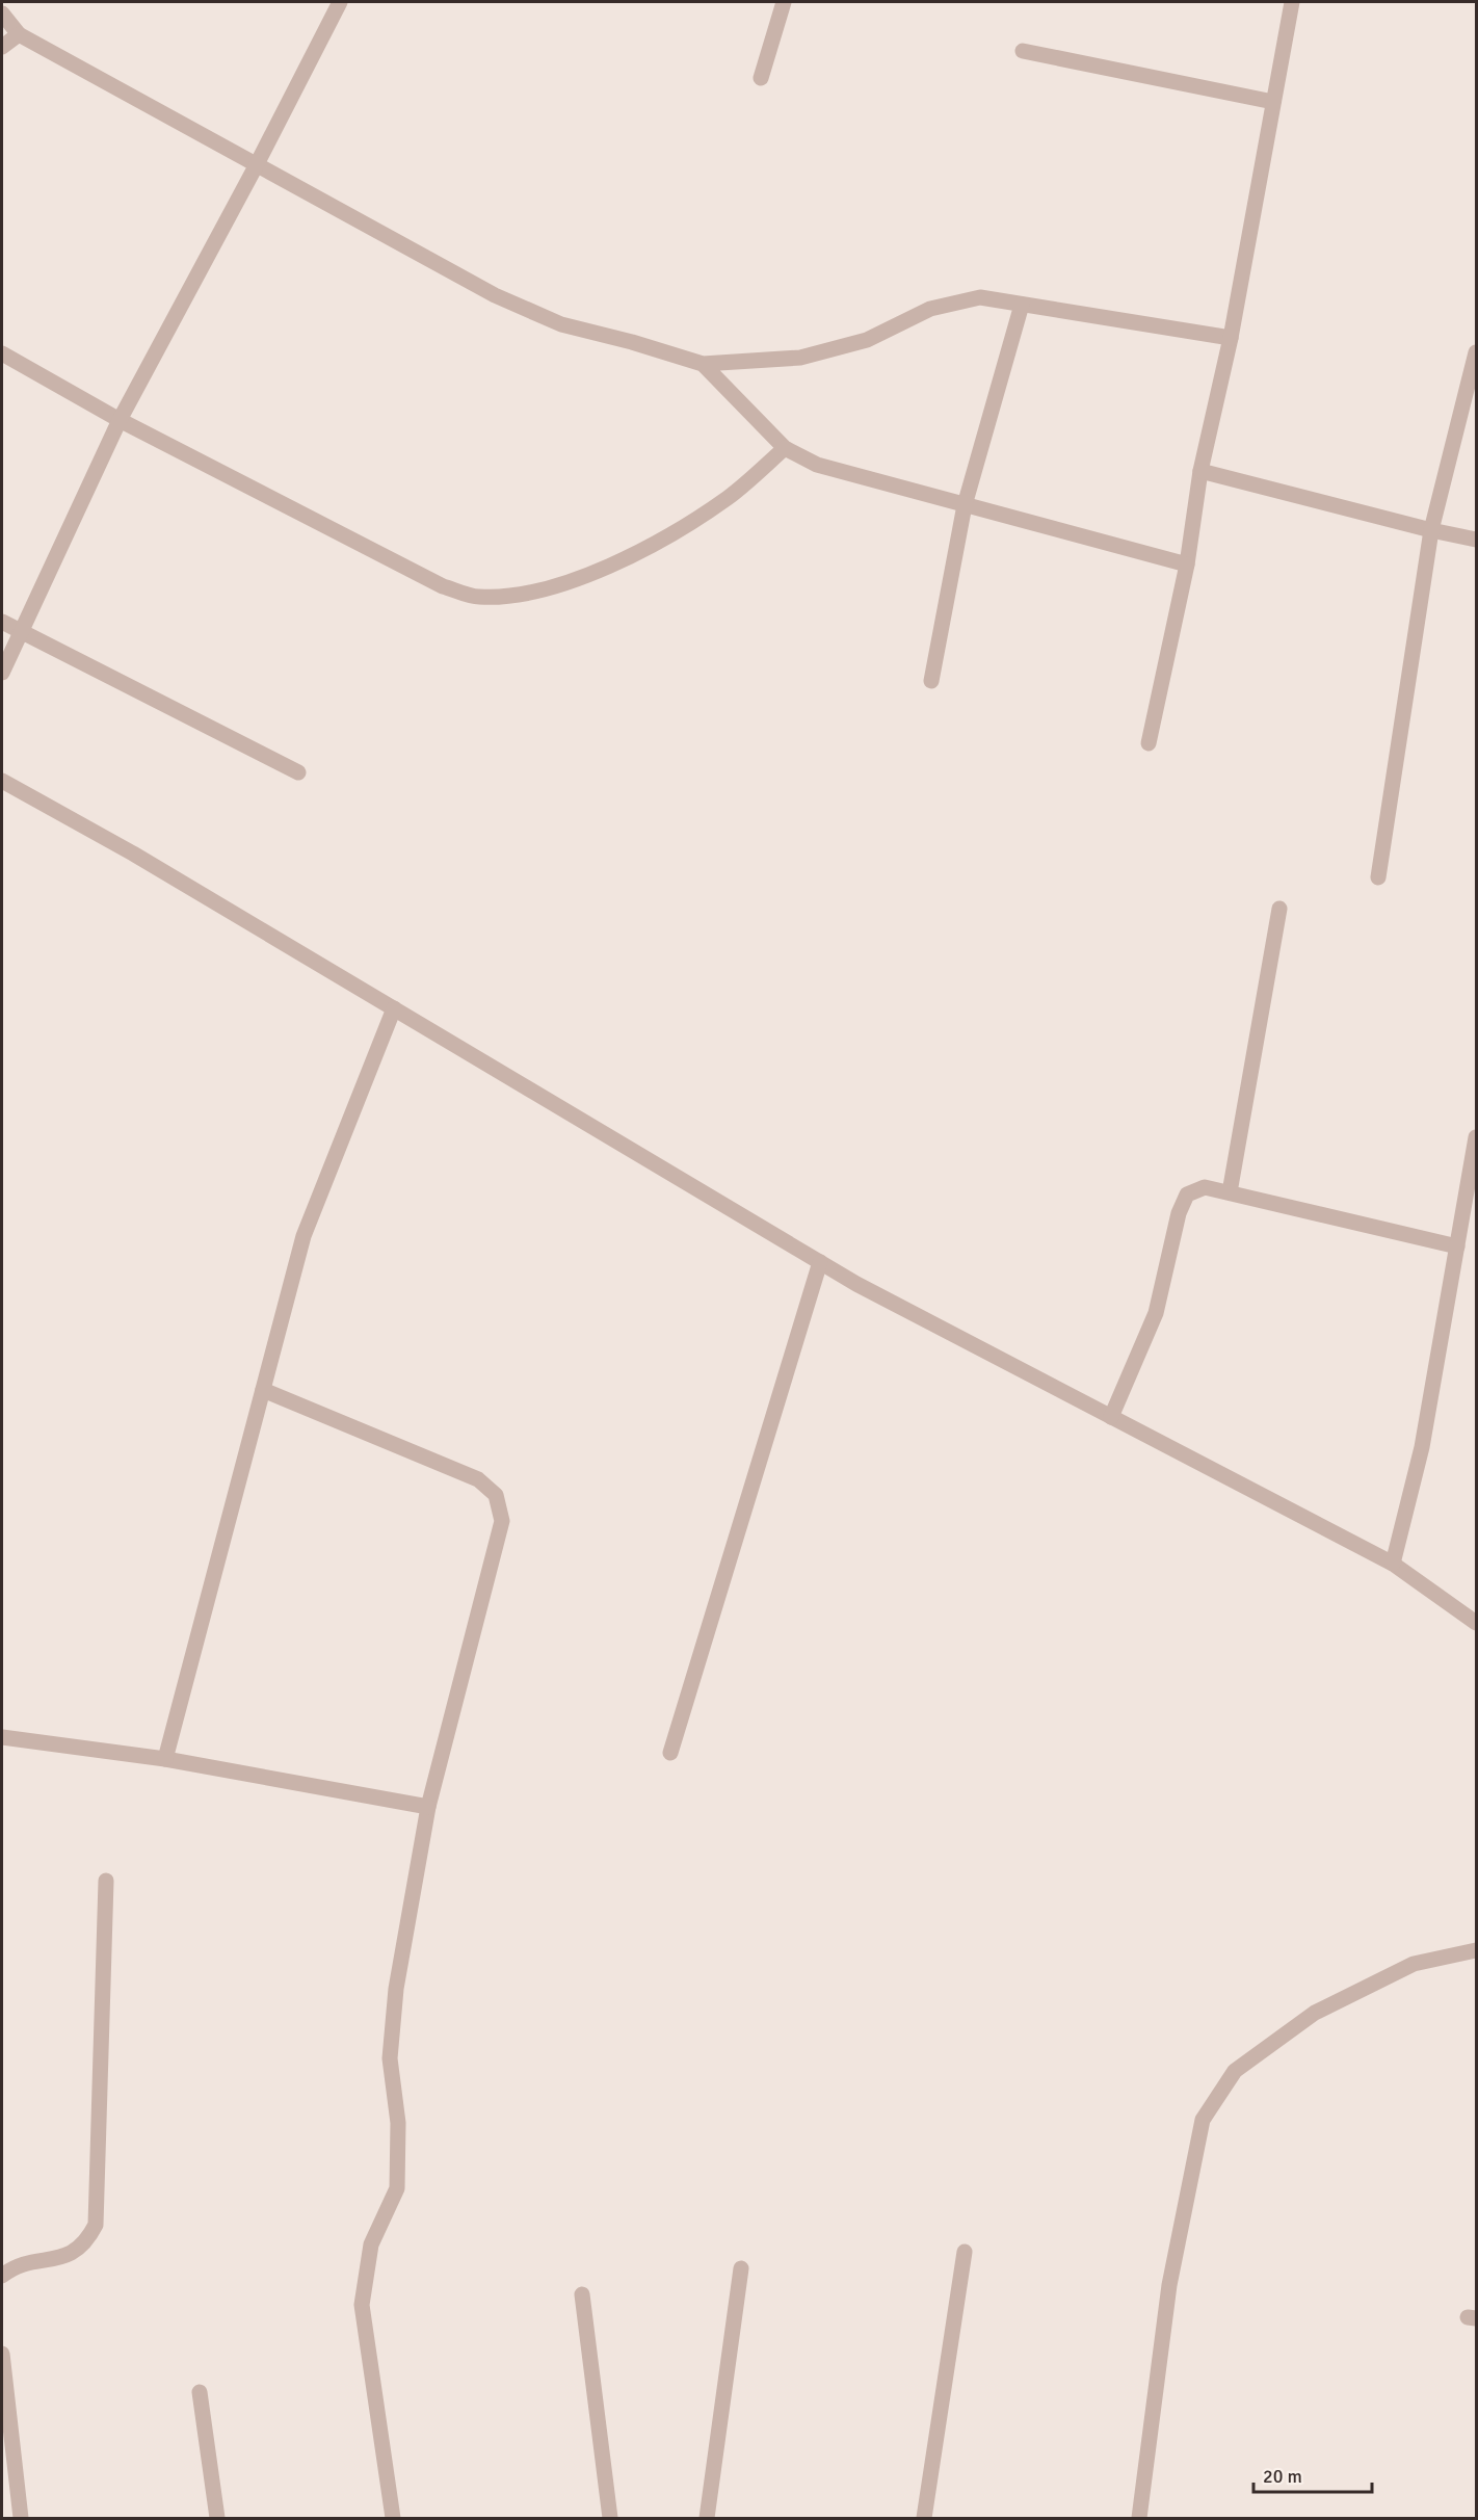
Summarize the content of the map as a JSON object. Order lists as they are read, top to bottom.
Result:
{
  "scale_bar": "20 m"
}
